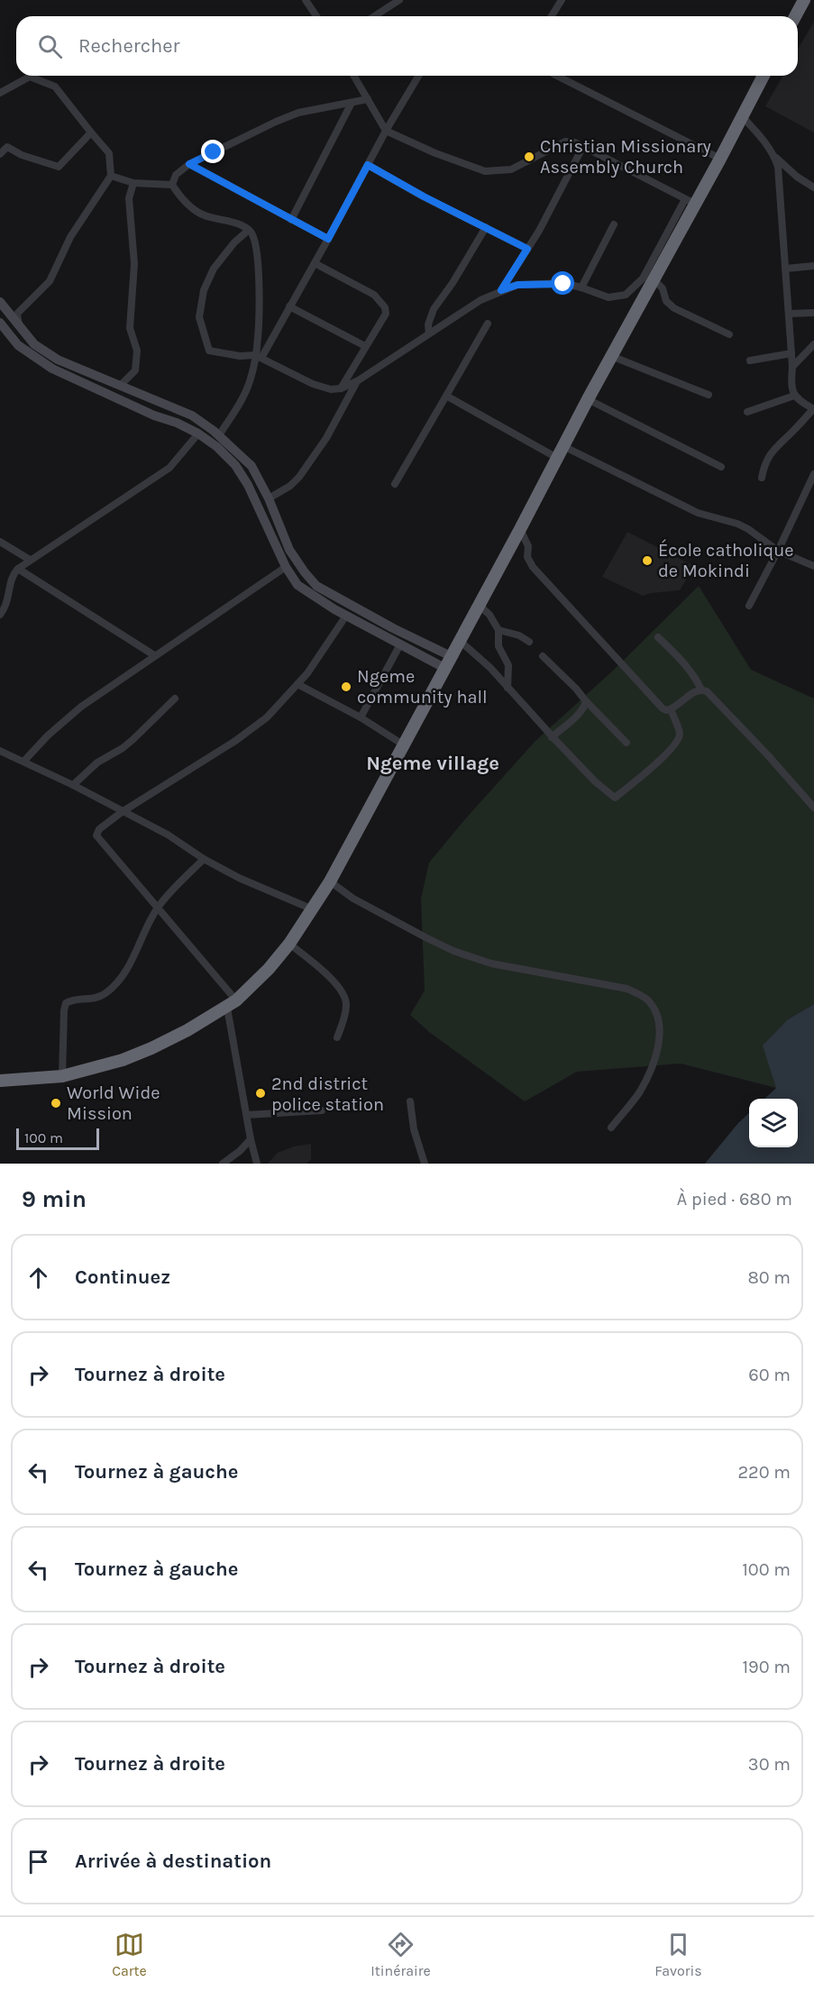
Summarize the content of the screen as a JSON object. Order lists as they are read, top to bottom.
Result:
{
  "districts": ["Ngeme village"],
  "places": [
    "Christian Missionary Assembly Church",
    "École catholique de Mokindi",
    "Ngeme community hall",
    "2nd district police station",
    "World Wide Mission"
  ],
  "scale_bar": "100 m",
  "page": {
    "search": "Rechercher",
    "scale": "100 m",
    "heading": ["9 min", "À pied · 680 m"],
    "list": [
      ["Continuez", "80 m"],
      ["Tournez à droite", "60 m"],
      ["Tournez à gauche", "220 m"],
      ["Tournez à gauche", "100 m"],
      ["Tournez à droite", "190 m"],
      ["Tournez à droite", "30 m"],
      "Arrivée à destination"
    ],
    "nav": ["Carte", "Itinéraire", "Favoris"]
  }
}
